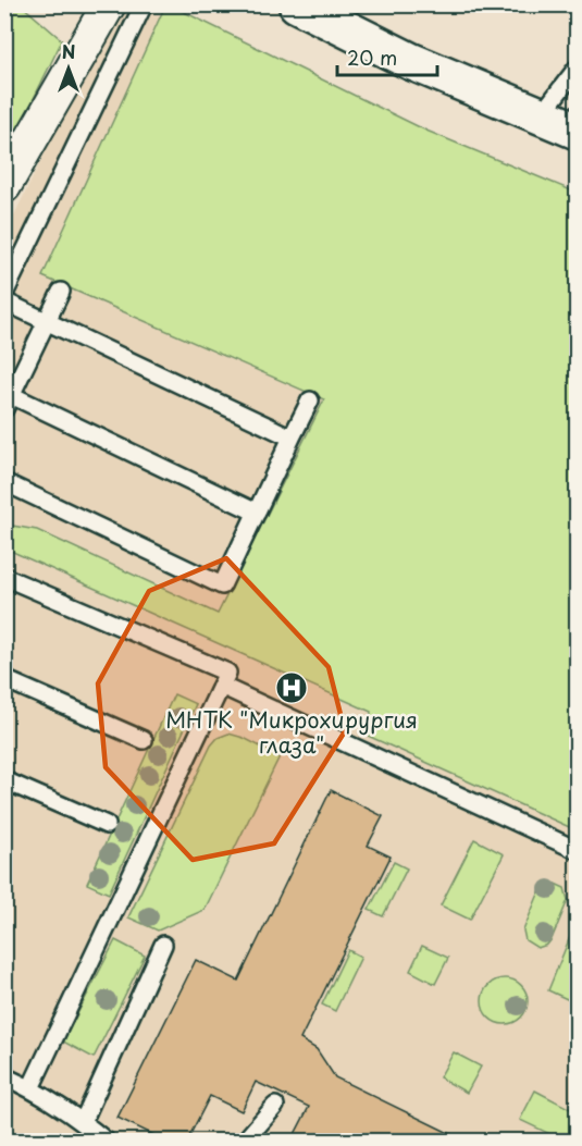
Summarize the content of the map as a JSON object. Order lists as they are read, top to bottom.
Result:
{
  "places": {
    "hospital": ["МНТК \"Микрохирургия глаза\""]
  },
  "scale_bar": "20 m",
  "north": "top"
}
